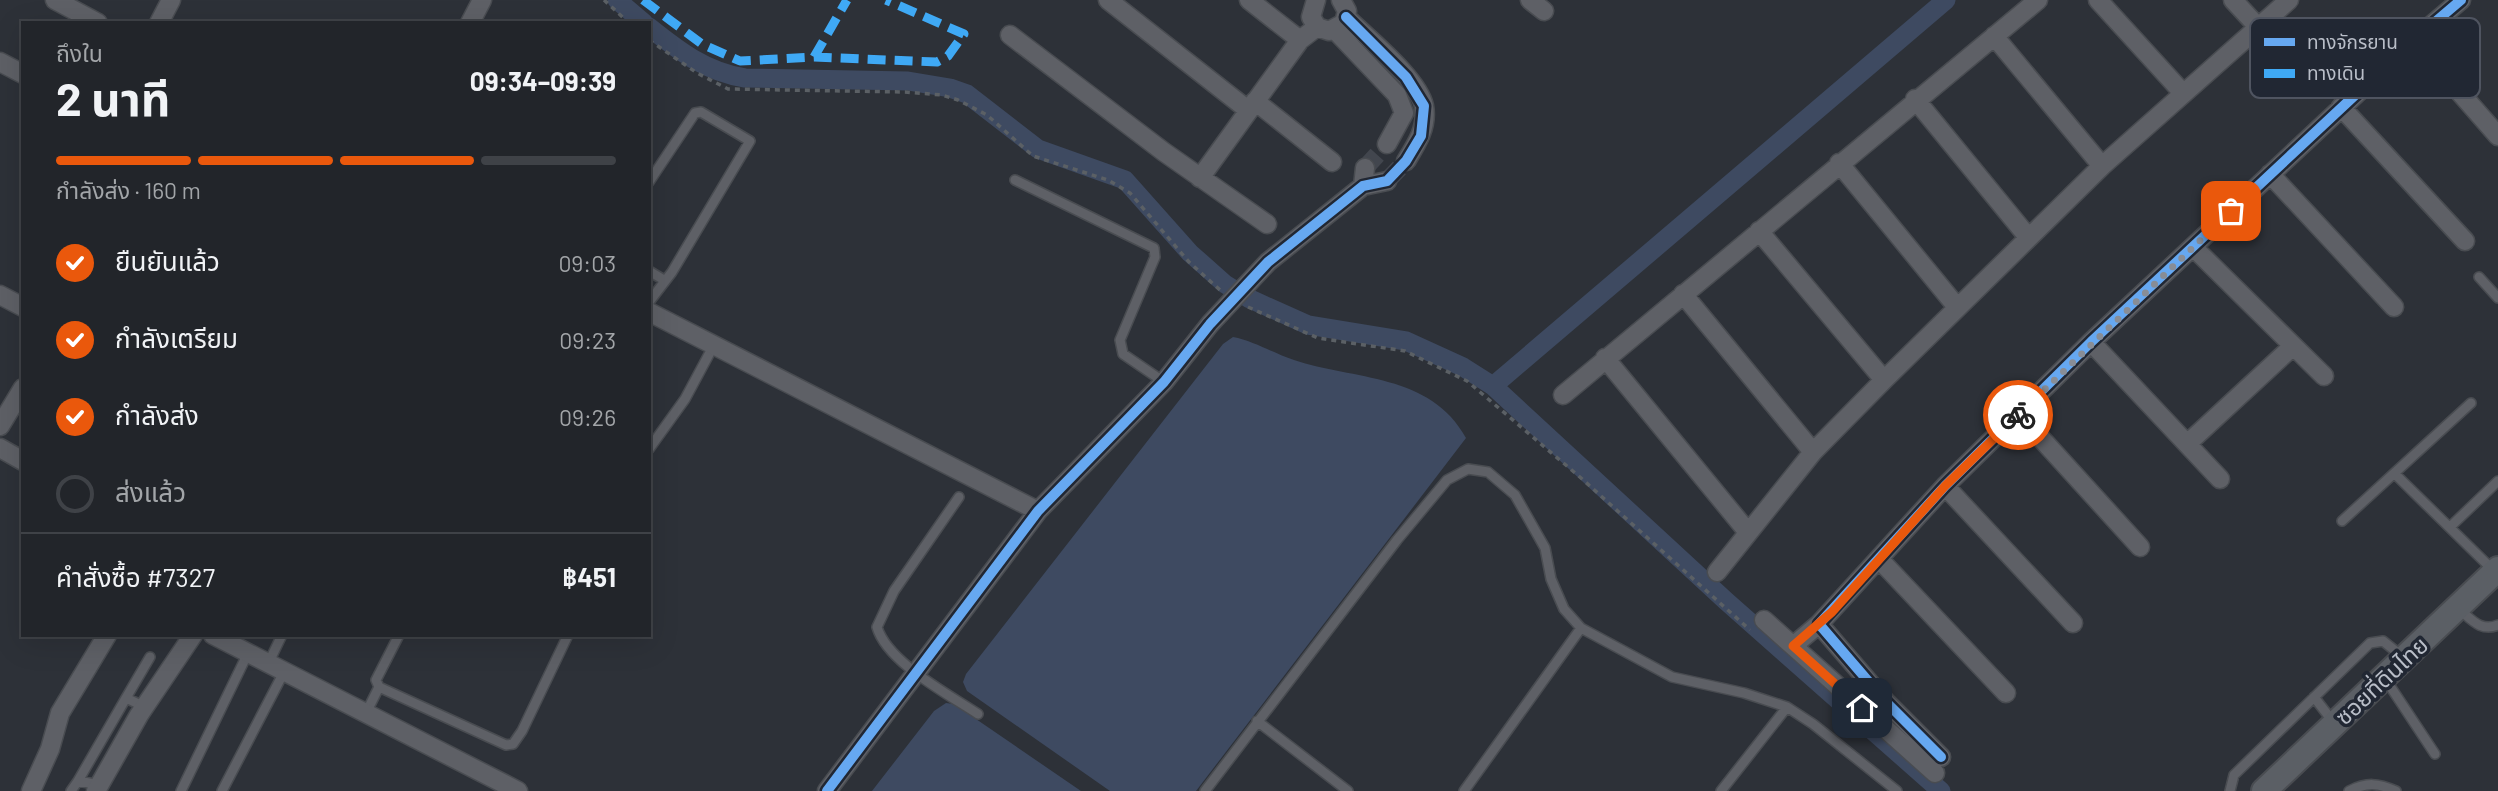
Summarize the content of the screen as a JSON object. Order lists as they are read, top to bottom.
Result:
{
  "streets": {
    "street": ["ซอยที่ดินไทย"]
  },
  "legend": ["ทางจักรยาน", "ทางเดิน"],
  "page": {
    "heading": ["2 นาที", "ถึงใน", "09:34–09:39"],
    "panel": ["คำสั่งซื้อ #7327", "฿451"],
    "bar": "กำลังส่ง · 160 m",
    "list": [
      ["ยืนยันแล้ว", "09:03"],
      ["กำลังเตรียม", "09:23"],
      ["กำลังส่ง", "09:26"],
      "ส่งแล้ว"
    ]
  }
}
